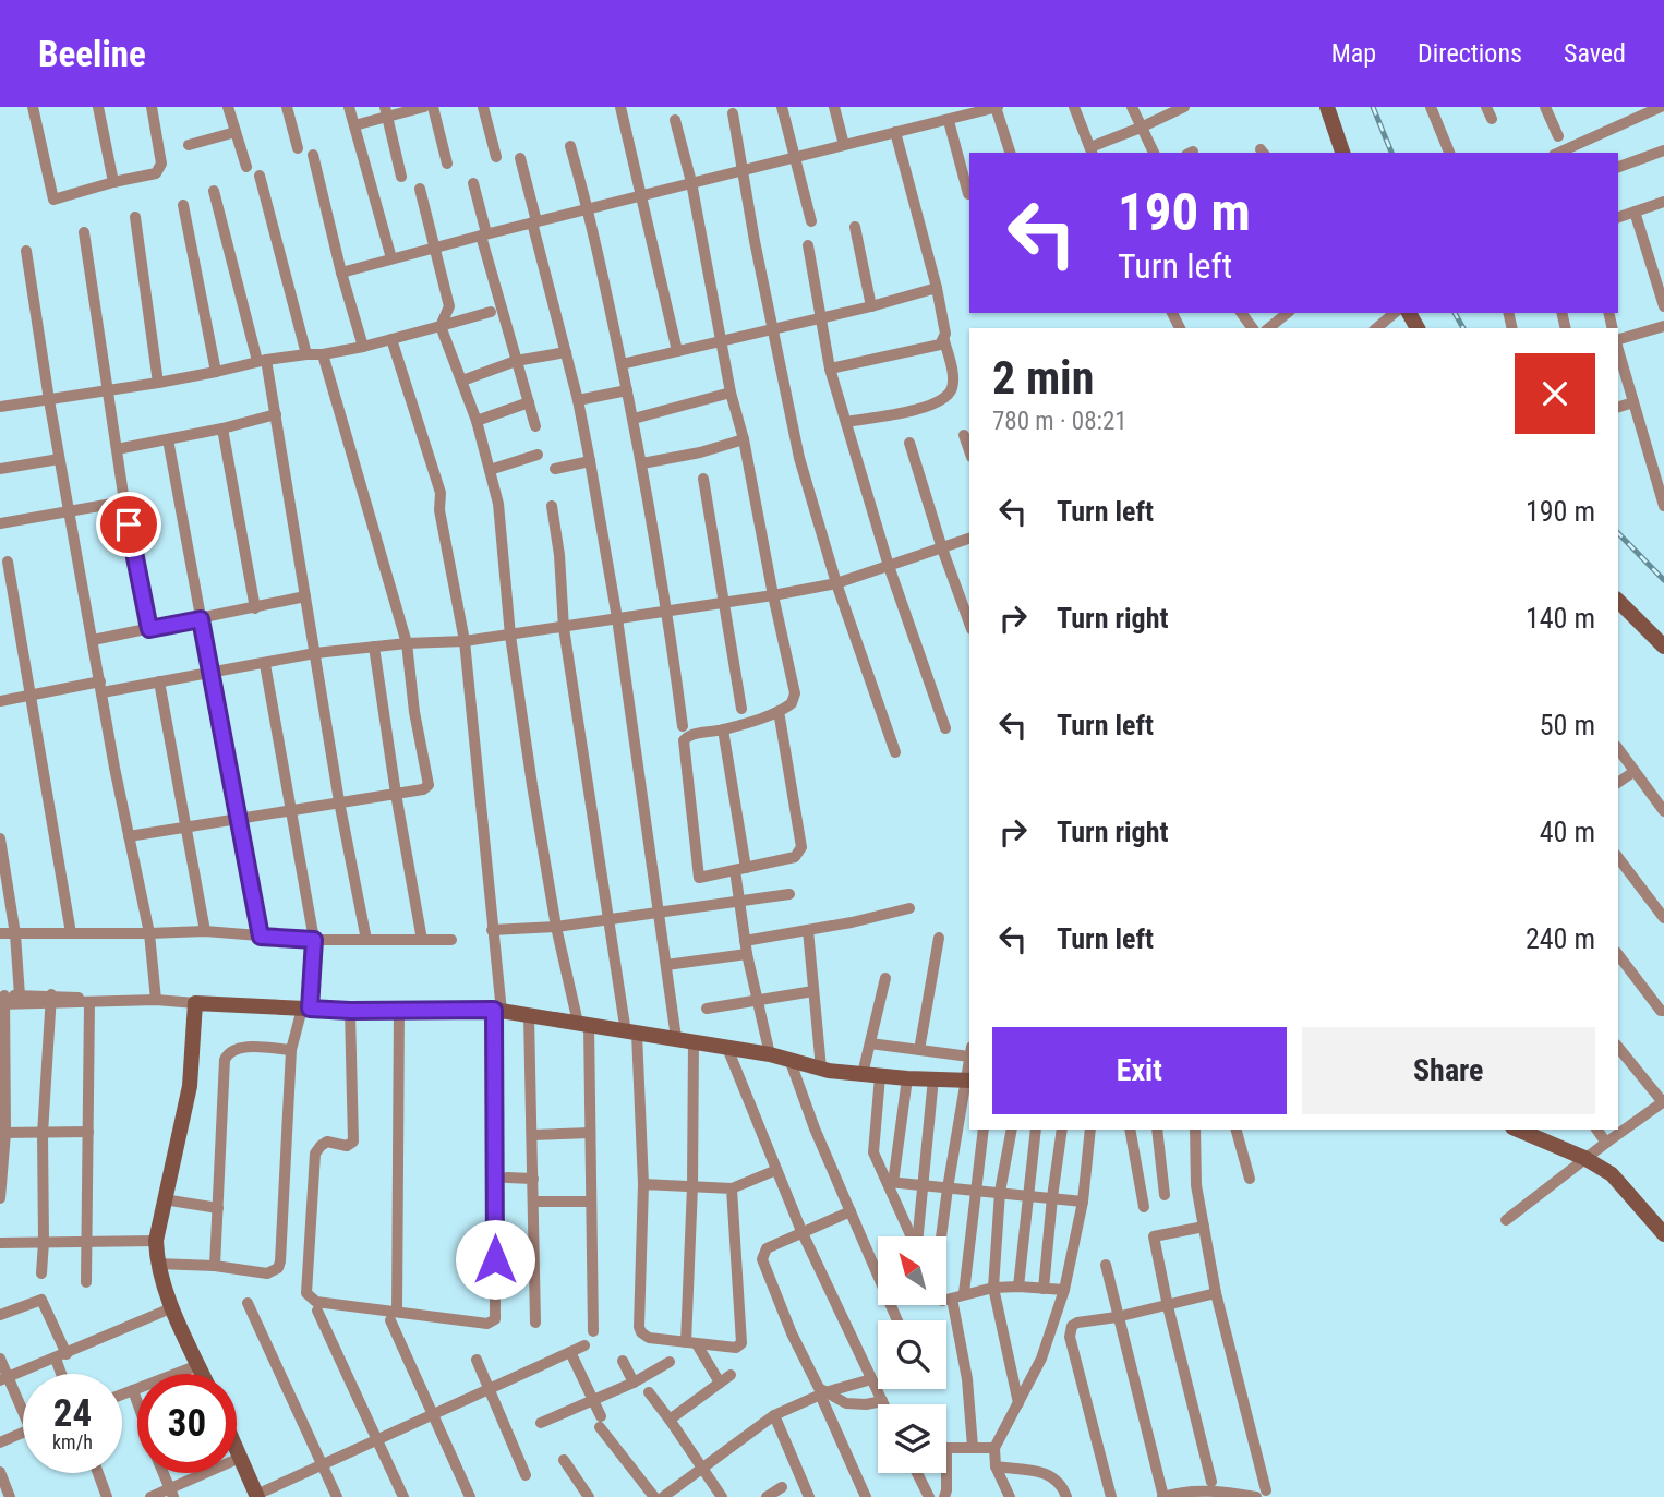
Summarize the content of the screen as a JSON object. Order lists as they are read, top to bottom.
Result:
{
  "north": "top left",
  "page": {
    "header": "Beeline",
    "nav": ["Map", "Directions", "Saved"],
    "turn": ["190 m", "Turn left"],
    "heading": ["2 min", "780 m · 08:21"],
    "list": [
      {
        "name": "Turn left",
        "value": "190 m"
      },
      {
        "name": "Turn right",
        "value": "140 m"
      },
      {
        "name": "Turn left",
        "value": "50 m"
      },
      {
        "name": "Turn right",
        "value": "40 m"
      },
      {
        "name": "Turn left",
        "value": "240 m"
      }
    ],
    "buttons": ["Exit", "Share"],
    "speed": "24 km/h",
    "limit": "30"
  }
}
